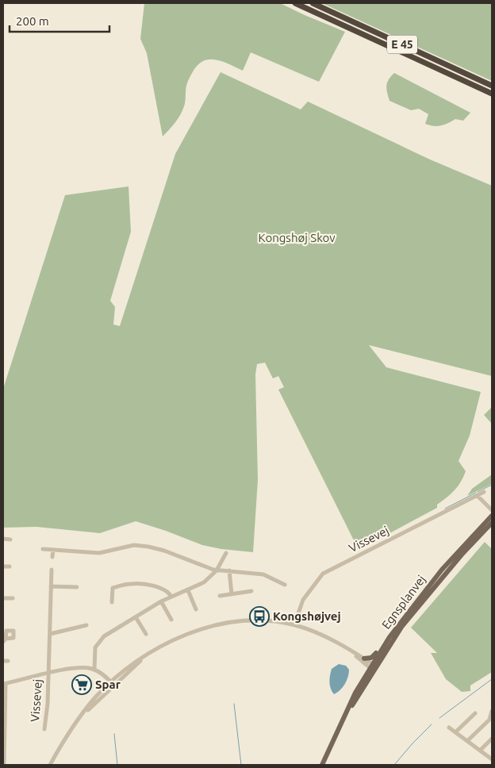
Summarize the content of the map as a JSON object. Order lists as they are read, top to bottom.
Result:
{
  "streets": {
    "highway": ["E 45"],
    "main road": ["Egnsplanvej"],
    "street": ["Vissevej"]
  },
  "parks": ["Kongshøj Skov"],
  "places": {
    "bus stop": ["Kongshøjvej"],
    "supermarket": ["Spar"]
  },
  "scale_bar": "200 m"
}
